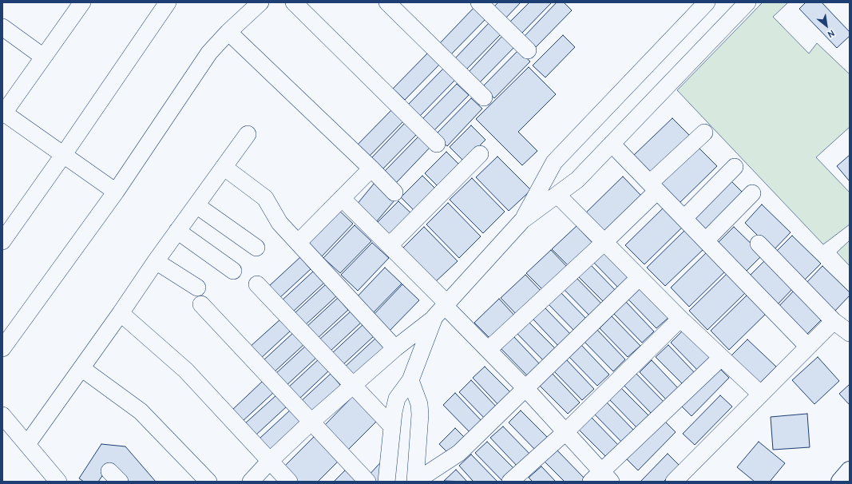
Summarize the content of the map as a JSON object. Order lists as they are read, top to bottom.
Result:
{
  "north": "bottom right"
}
